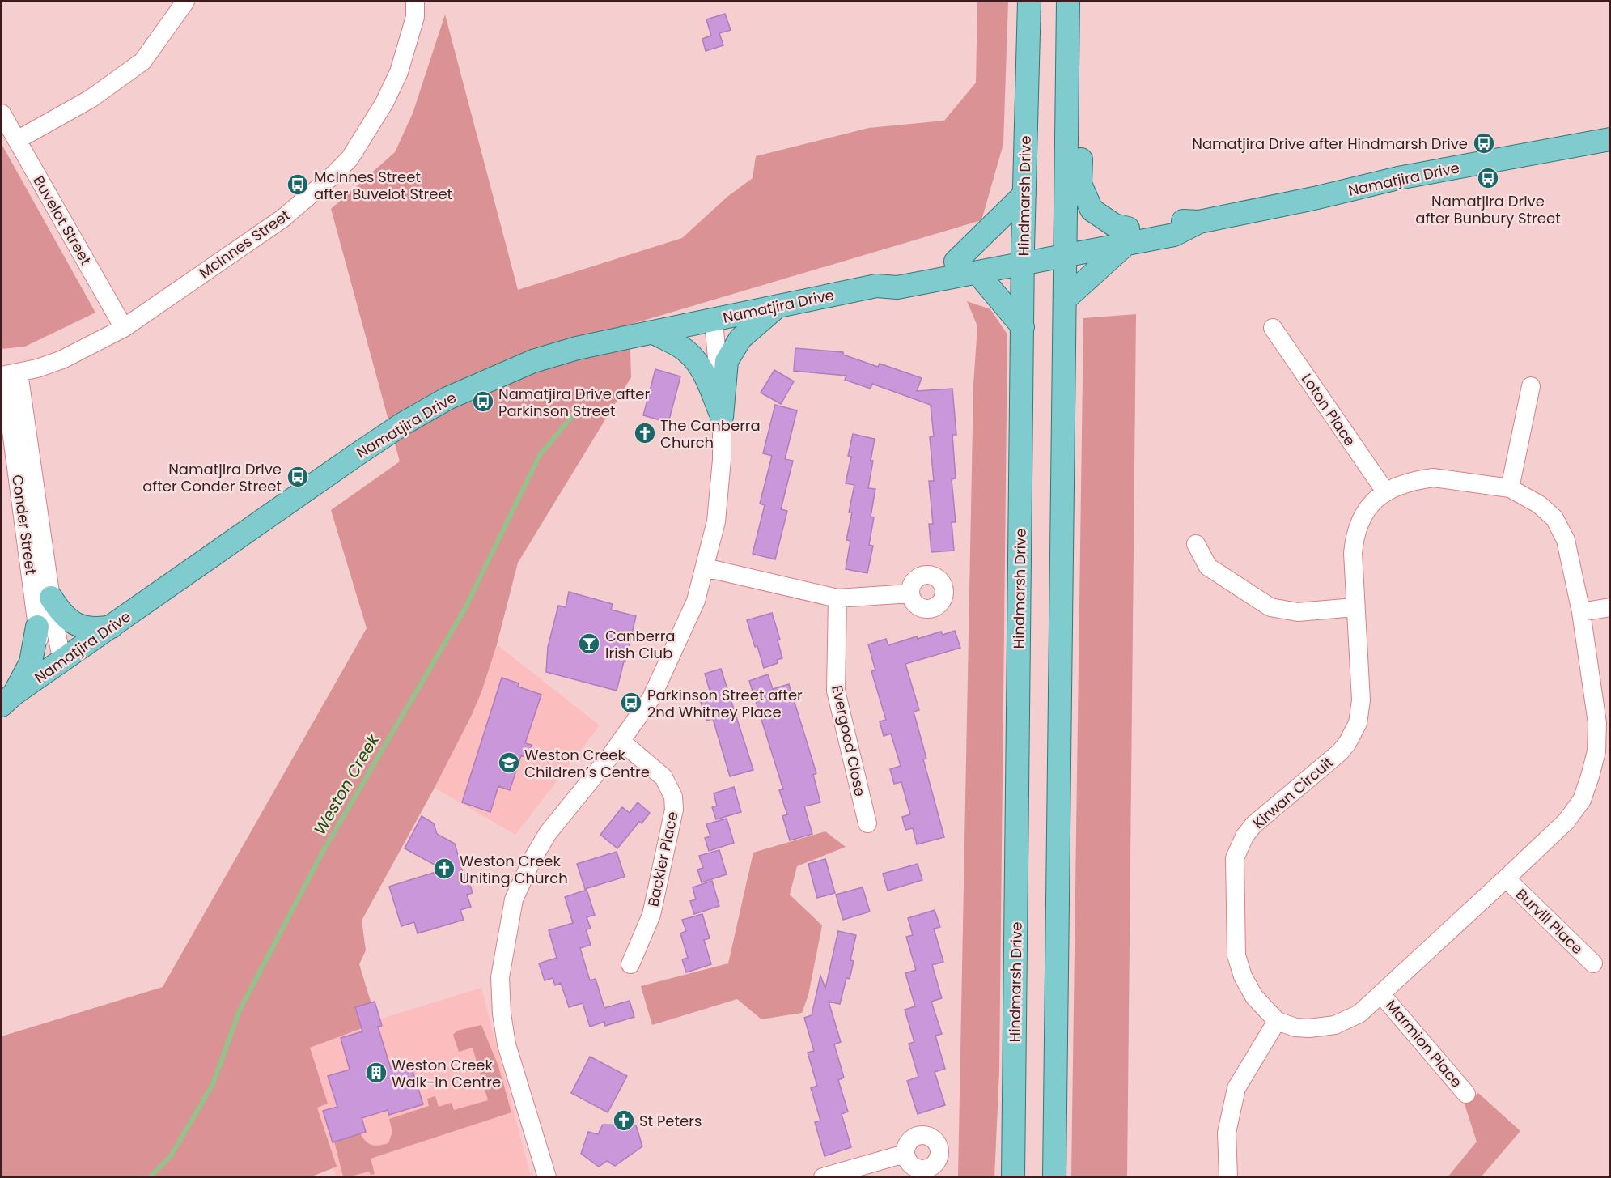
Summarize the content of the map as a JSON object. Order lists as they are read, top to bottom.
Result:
{
  "streets": {
    "main road": ["Namatjira Drive", "Hindmarsh Drive"],
    "street": [
      "Buvelot Street",
      "McInnes Street",
      "Loton Place",
      "Conder Street",
      "Evergood Close",
      "Kirwan Circuit",
      "Backler Place",
      "Burvill Place",
      "Marmion Place"
    ]
  },
  "crossings": [
    ["Namatjira Drive", "Hindmarsh Drive"],
    ["Namatjira Drive", "Conder Street"],
    ["Buvelot Street", "McInnes Street"],
    ["McInnes Street", "Conder Street"],
    ["Loton Place", "Kirwan Circuit"],
    ["Kirwan Circuit", "Burvill Place"],
    ["Kirwan Circuit", "Marmion Place"]
  ],
  "water": ["Weston Creek"],
  "places": {
    "bus stop": [
      "Namatjira Drive after Hindmarsh Drive",
      "Namatjira Drive after Bunbury Street",
      "McInnes Street after Buvelot Street",
      "Namatjira Drive after Parkinson Street",
      "Namatjira Drive after Conder Street",
      "Parkinson Street after 2nd Whitney Place"
    ],
    "church": ["The Canberra Church", "Weston Creek Uniting Church", "St Peters"],
    "bar": ["Canberra Irish Club"],
    "school or university": ["Weston Creek Children’s Centre"],
    "building": ["Weston Creek Walk-In Centre"]
  }
}
